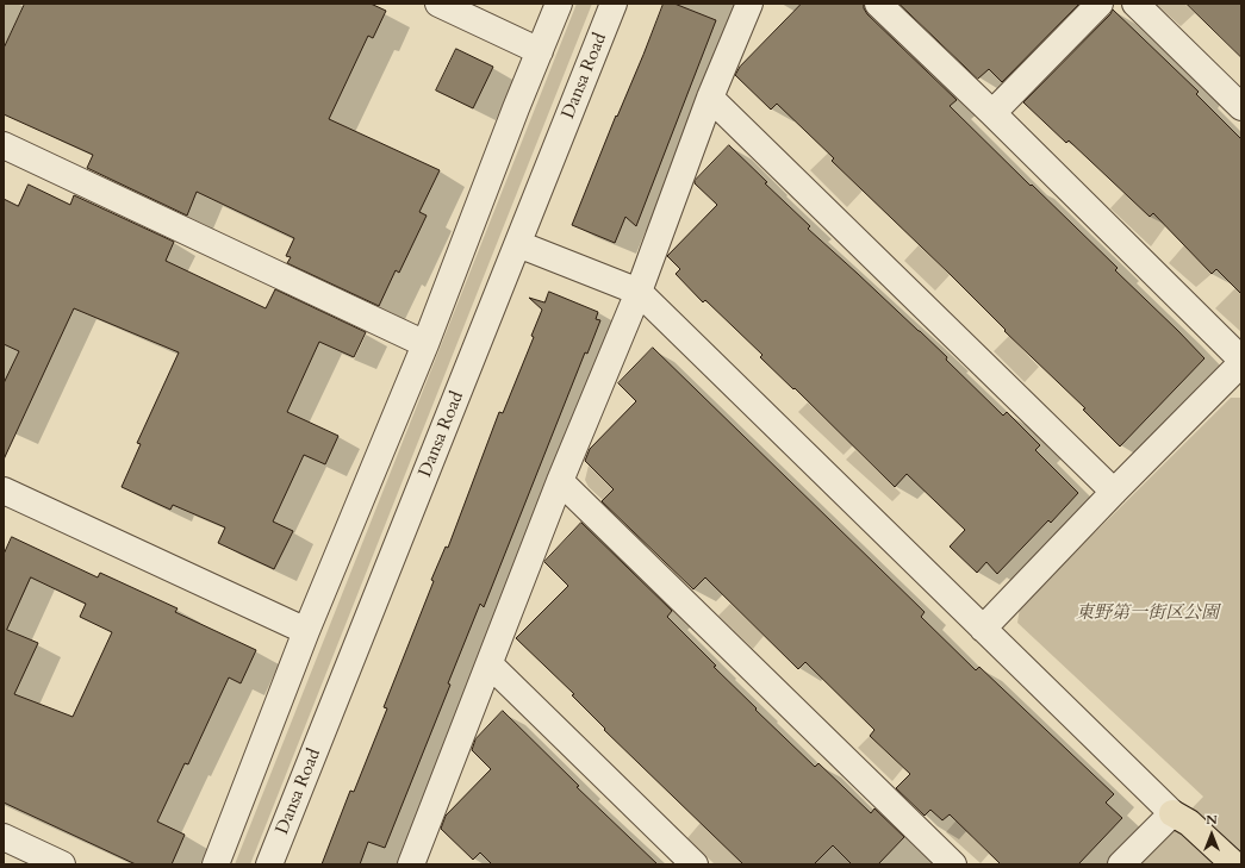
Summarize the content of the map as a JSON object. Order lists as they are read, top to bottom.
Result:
{
  "streets": {
    "street": ["Dansa Road"]
  },
  "parks": ["東野第一街区公園"],
  "north": "top"
}
